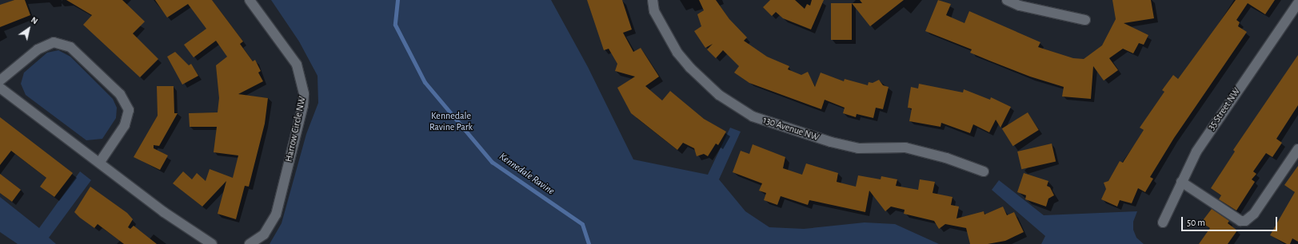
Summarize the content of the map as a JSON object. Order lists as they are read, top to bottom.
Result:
{
  "streets": {
    "street": ["35 Street NW", "Harrow Circle NW", "130 Avenue NW"]
  },
  "water": ["Kennedale Ravine"],
  "parks": ["Kennedale Ravine Park"],
  "scale_bar": "50 m",
  "north": "top right"
}
